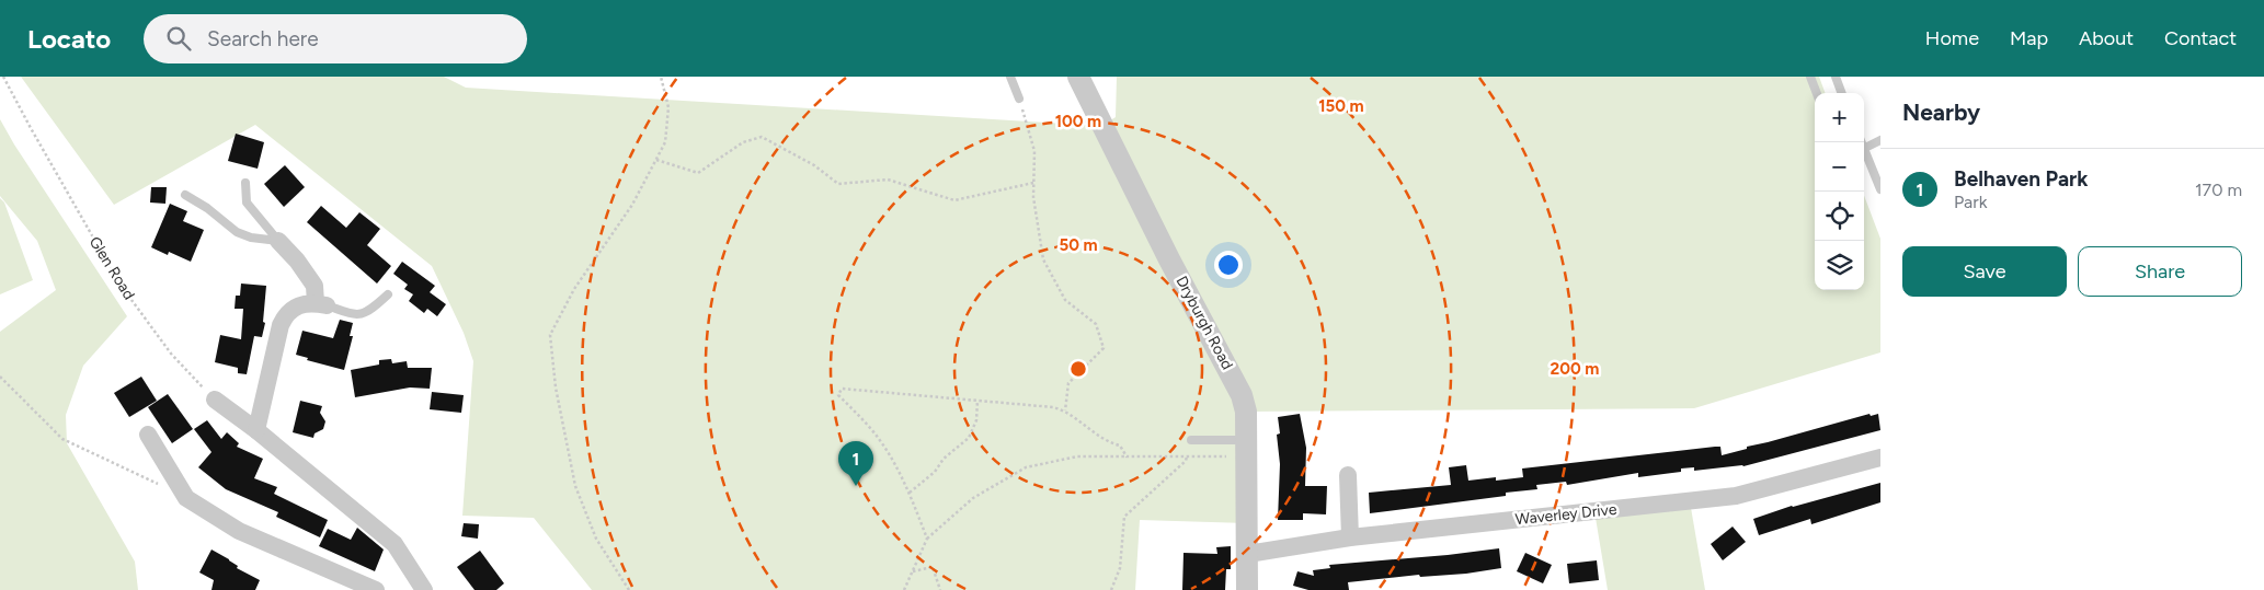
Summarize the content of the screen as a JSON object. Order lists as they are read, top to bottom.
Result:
{
  "streets": {
    "street": ["Dryburgh Road", "Waverley Drive"],
    "path": ["Glen Road"]
  },
  "crossings": [
    ["Dryburgh Road", "Waverley Drive"]
  ],
  "page": {
    "header": "Locato",
    "search": "Search here",
    "nav": [
      "Home",
      "Map",
      "About",
      "Contact"
    ],
    "heading": "Nearby",
    "map_buttons": ["+", "−"],
    "list": [
      {
        "mark": "1",
        "name": "Belhaven Park",
        "note": "Park",
        "value": "170 m"
      }
    ],
    "buttons": ["Save", "Share"],
    "pins": "1"
  },
  "rings": [
    "150 m",
    "100 m",
    "50 m",
    "200 m"
  ]
}
